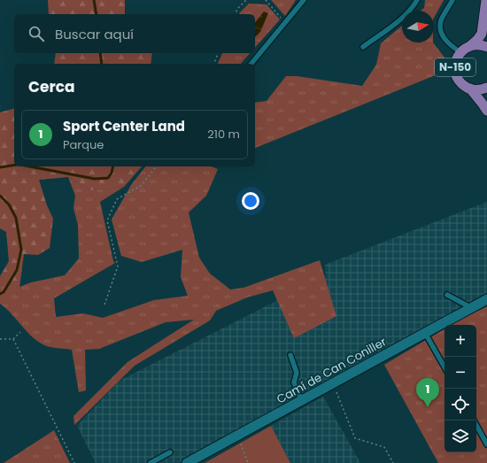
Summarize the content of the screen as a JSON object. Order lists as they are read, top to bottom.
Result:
{
  "streets": {
    "main road": ["N-150"],
    "street": ["Camí de Can Coniller"]
  },
  "north": "right",
  "page": {
    "search": "Buscar aquí",
    "heading": "Cerca",
    "list": [
      {
        "mark": "1",
        "name": "Sport Center Land",
        "note": "Parque",
        "value": "210 m"
      }
    ],
    "map_buttons": ["+", "−"],
    "pins": "1"
  }
}
